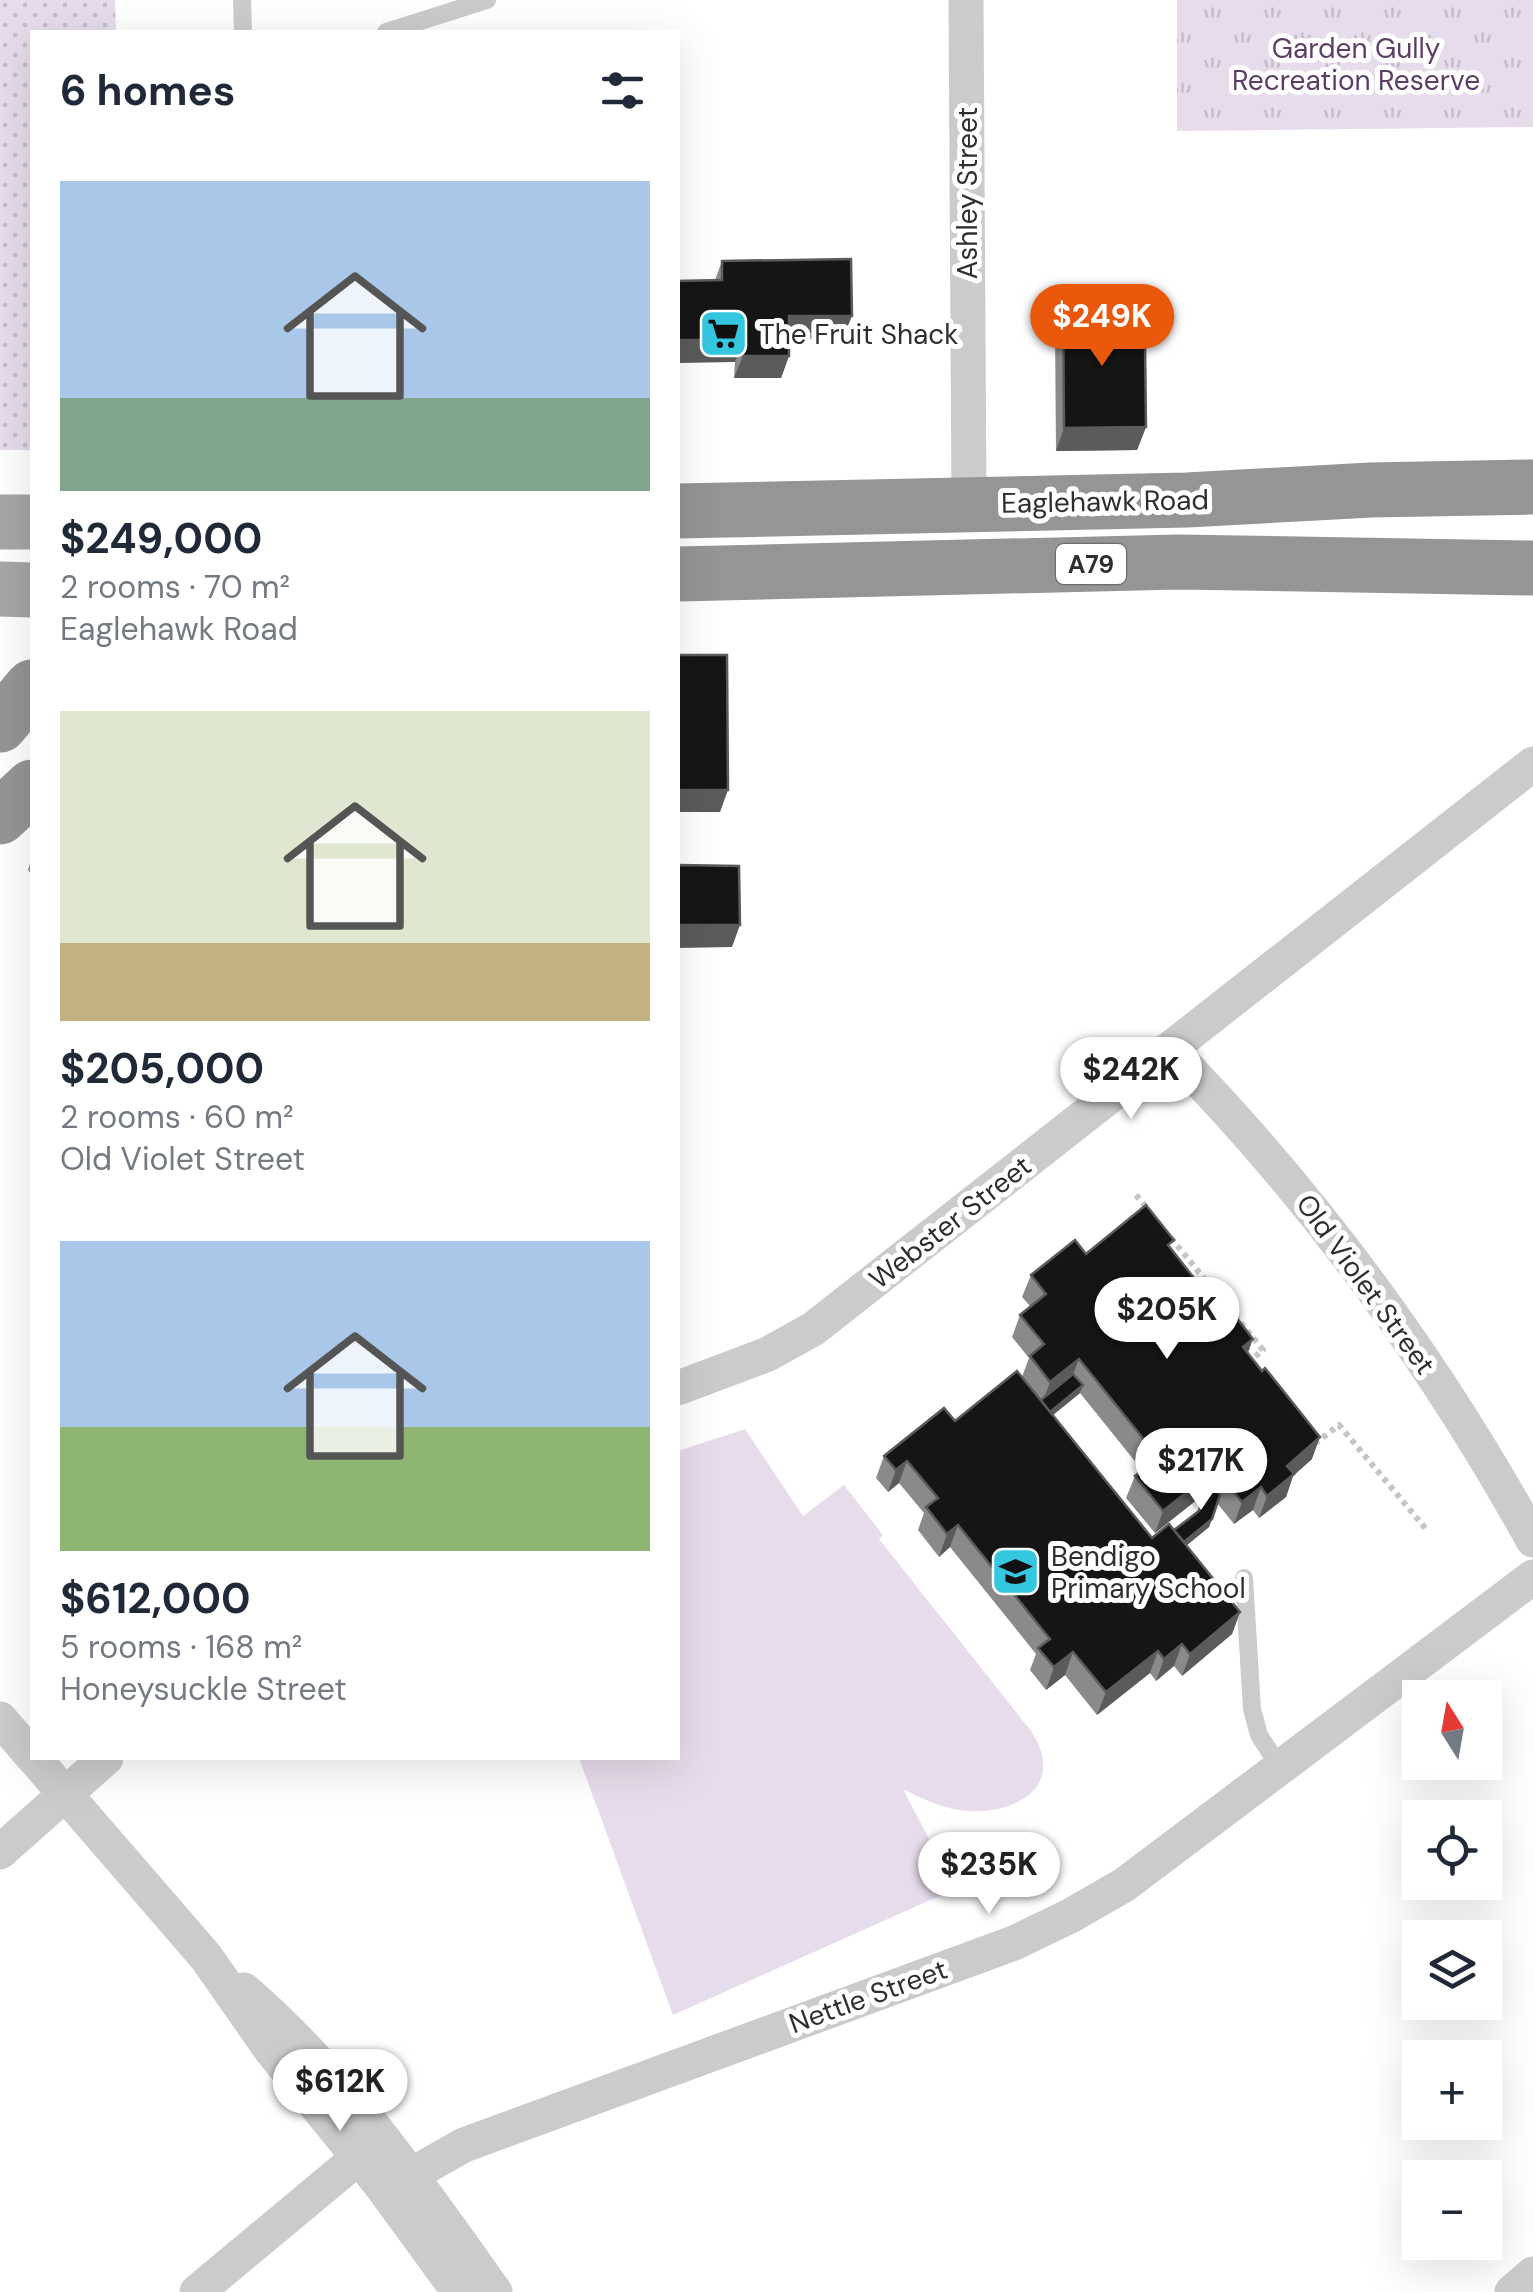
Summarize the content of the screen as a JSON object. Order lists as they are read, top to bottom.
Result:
{
  "streets": {
    "highway": ["Ashley Street", "Eaglehawk Road", "A79"],
    "street": ["Webster Street", "Old Violet Street", "Nettle Street"]
  },
  "crossings": [
    ["Ashley Street", "Eaglehawk Road"],
    ["Ashley Street", "A79"],
    ["Webster Street", "Old Violet Street"]
  ],
  "parks": ["Garden Gully Recreation Reserve"],
  "places": {
    "supermarket": ["The Fruit Shack"],
    "school or university": ["Bendigo Primary School"]
  },
  "north": "top",
  "page": {
    "heading": "6 homes",
    "list": [
      {
        "name": "$249,000",
        "note": "2 rooms · 70 m² · Eaglehawk Road"
      },
      {
        "name": "$205,000",
        "note": "2 rooms · 60 m² · Old Violet Street"
      },
      {
        "name": "$612,000",
        "note": "5 rooms · 168 m² · Honeysuckle Street"
      }
    ],
    "price": [
      "$249K",
      "$242K",
      "$205K",
      "$217K",
      "$235K",
      "$612K"
    ],
    "map_buttons": ["+", "−"]
  }
}
